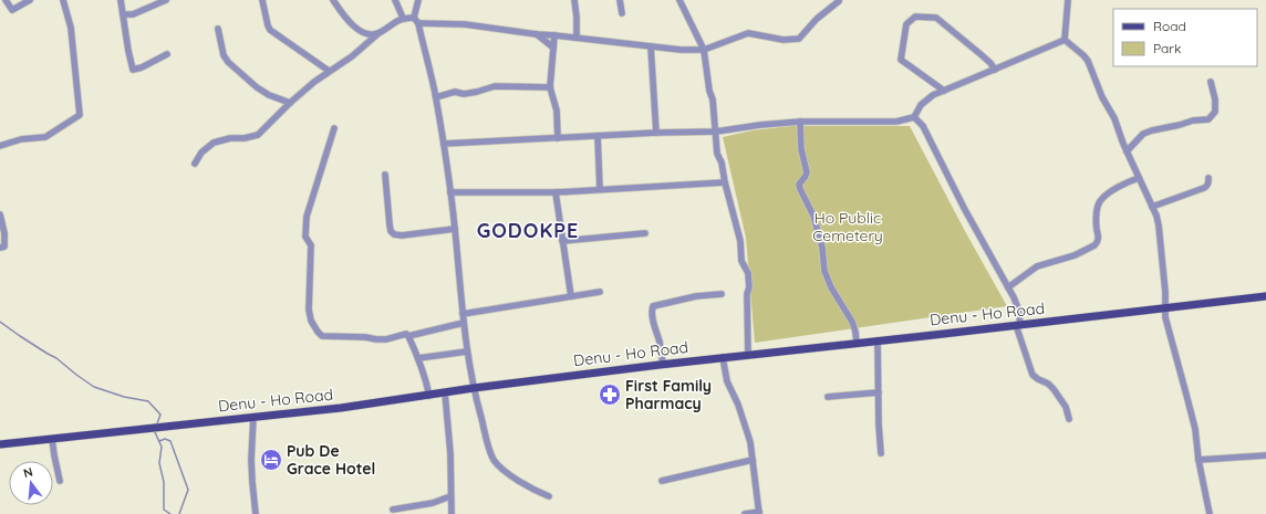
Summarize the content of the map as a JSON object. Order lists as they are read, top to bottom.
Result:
{
  "streets": {
    "main road": ["Denu - Ho Road"]
  },
  "districts": ["GODOKPE"],
  "parks": ["Ho Public Cemetery"],
  "places": {
    "pharmacy": ["First Family Pharmacy"],
    "hotel": ["Pub De Grace Hotel"]
  },
  "legend": ["Road", "Park"],
  "north": "top"
}
